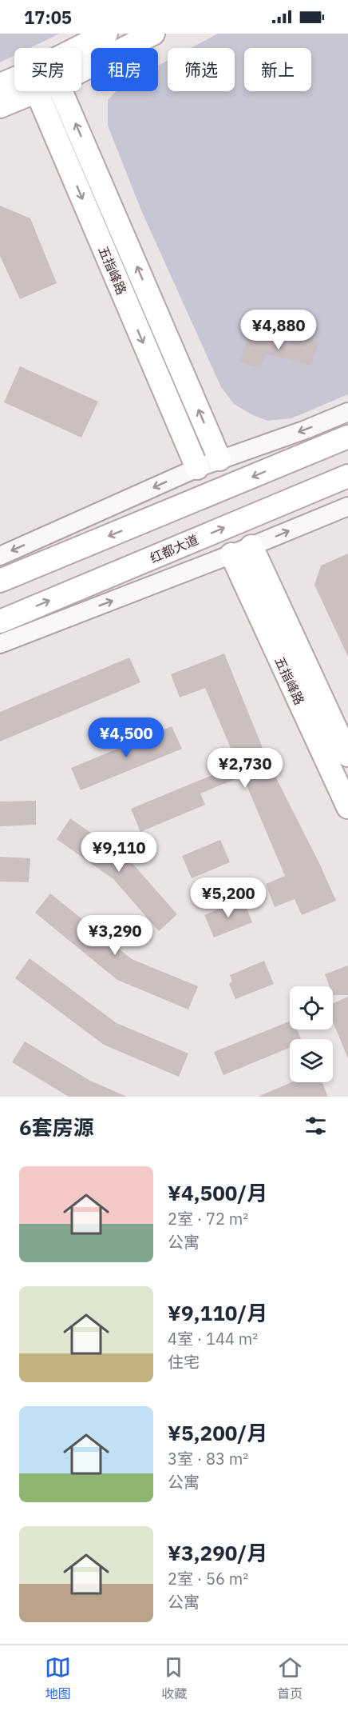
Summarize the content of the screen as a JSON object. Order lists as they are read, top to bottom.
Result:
{
  "streets": {
    "main road": ["五指峰路", "红都大道"]
  },
  "page": {
    "status": "17:05",
    "chip": [
      "买房",
      "租房",
      "筛选",
      "新上"
    ],
    "price": [
      "¥4,880",
      "¥4,500",
      "¥2,730",
      "¥9,110",
      "¥5,200",
      "¥3,290"
    ],
    "heading": "6套房源",
    "list": [
      {
        "name": "¥4,500/月",
        "note": "2室 · 72 m² · 公寓"
      },
      {
        "name": "¥9,110/月",
        "note": "4室 · 144 m² · 住宅"
      },
      {
        "name": "¥5,200/月",
        "note": "3室 · 83 m² · 公寓"
      },
      {
        "name": "¥3,290/月",
        "note": "2室 · 56 m² · 公寓"
      }
    ],
    "tabs": ["地图", "收藏", "首页"]
  }
}
